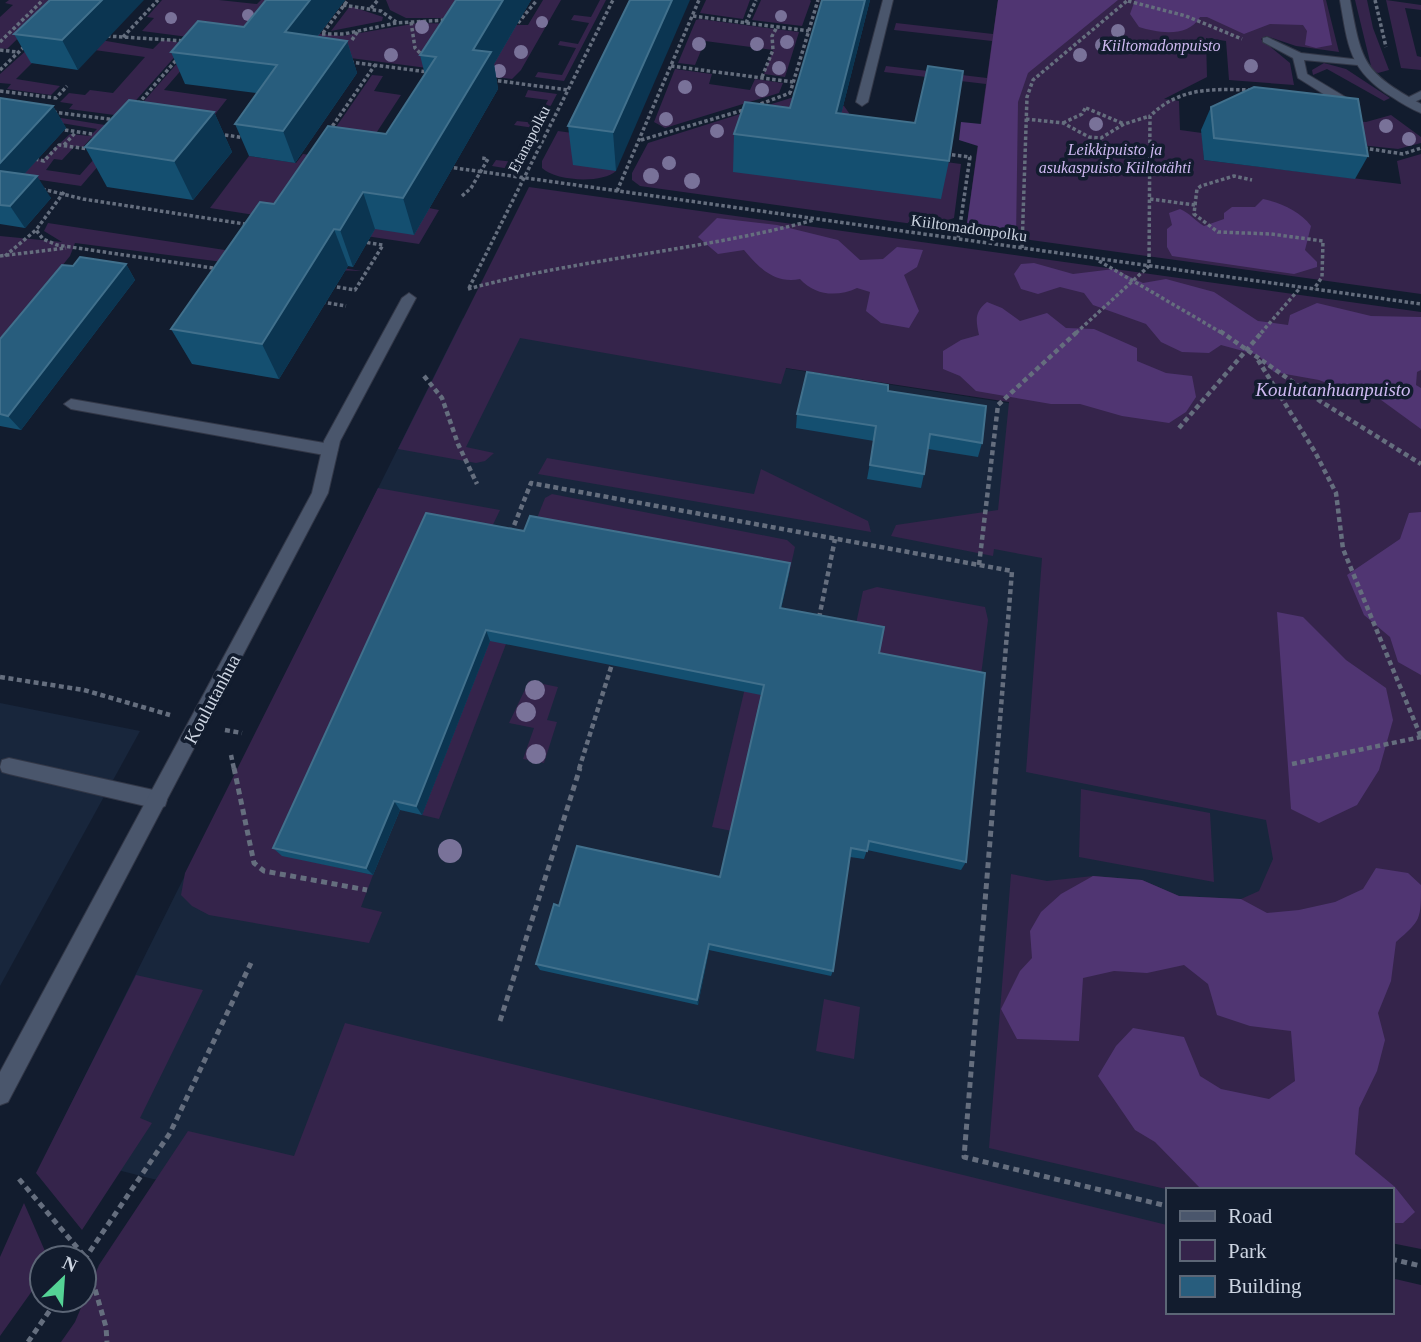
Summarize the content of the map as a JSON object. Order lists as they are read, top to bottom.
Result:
{
  "streets": {
    "street": ["Koulutanhua"],
    "path": ["Etanapolku", "Kiiltomadonpolku"]
  },
  "crossings": [
    ["Etanapolku", "Kiiltomadonpolku"]
  ],
  "parks": ["Kiiltomadonpuisto", "Leikkipuisto ja asukaspuisto Kiiltotähti", "Koulutanhuanpuisto"],
  "legend": ["Road", "Park", "Building"],
  "north": "top right"
}
